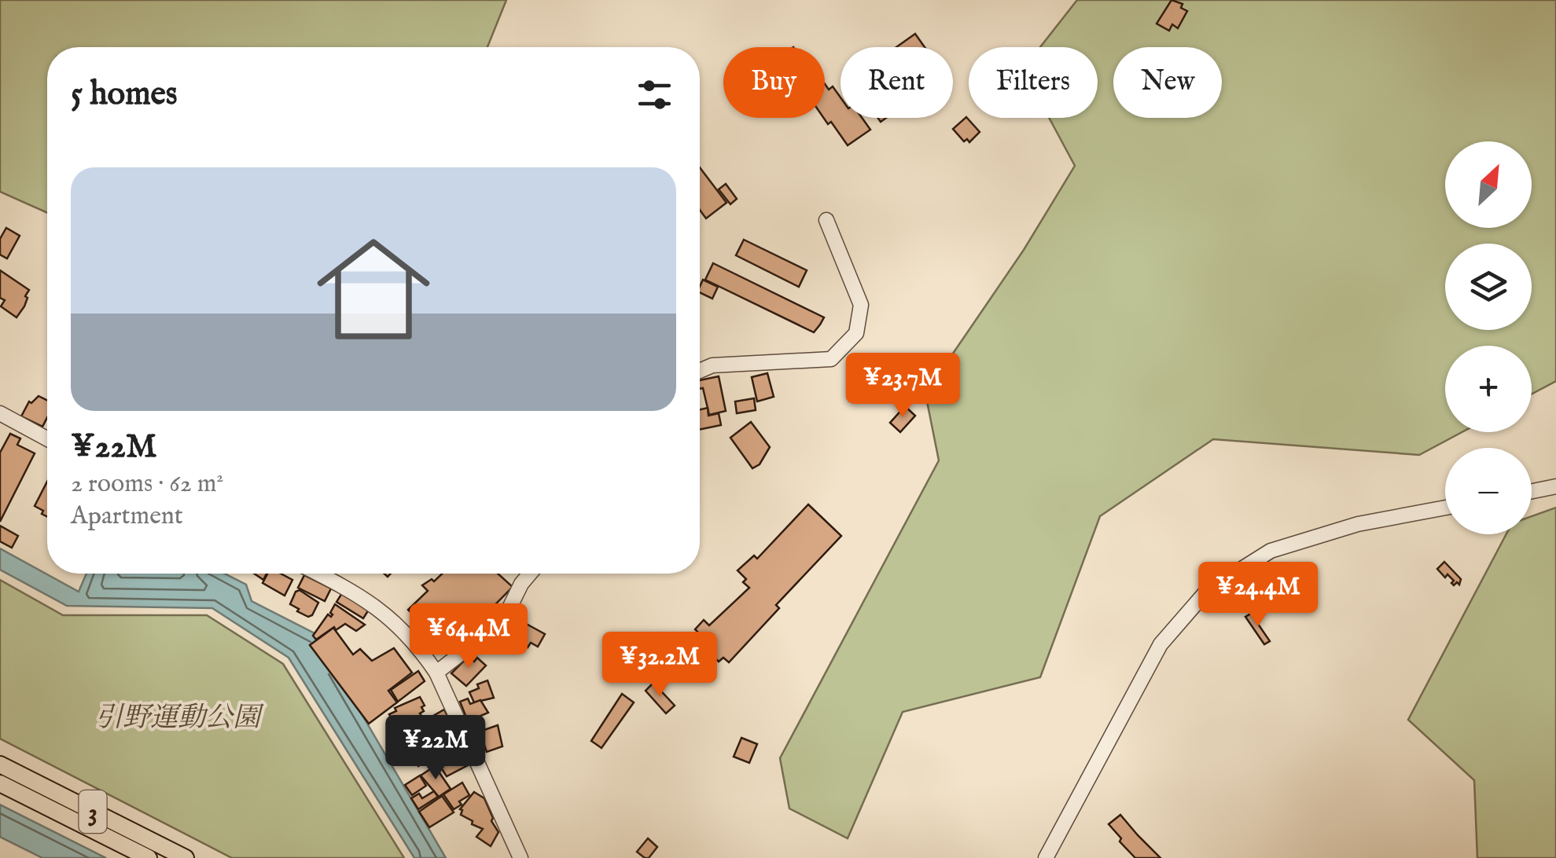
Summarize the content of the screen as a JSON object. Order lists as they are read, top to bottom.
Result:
{
  "streets": {
    "main road": ["3"]
  },
  "parks": ["引野運動公園"],
  "north": "top right",
  "page": {
    "chip": [
      "Buy",
      "Rent",
      "Filters",
      "New"
    ],
    "heading": "5 homes",
    "map_buttons": ["+", "−"],
    "list": [
      {
        "name": "¥22M",
        "note": "2 rooms · 62 m² · Apartment"
      }
    ],
    "price": [
      "¥23.7M",
      "¥24.4M",
      "¥64.4M",
      "¥32.2M",
      "¥22M"
    ]
  }
}
